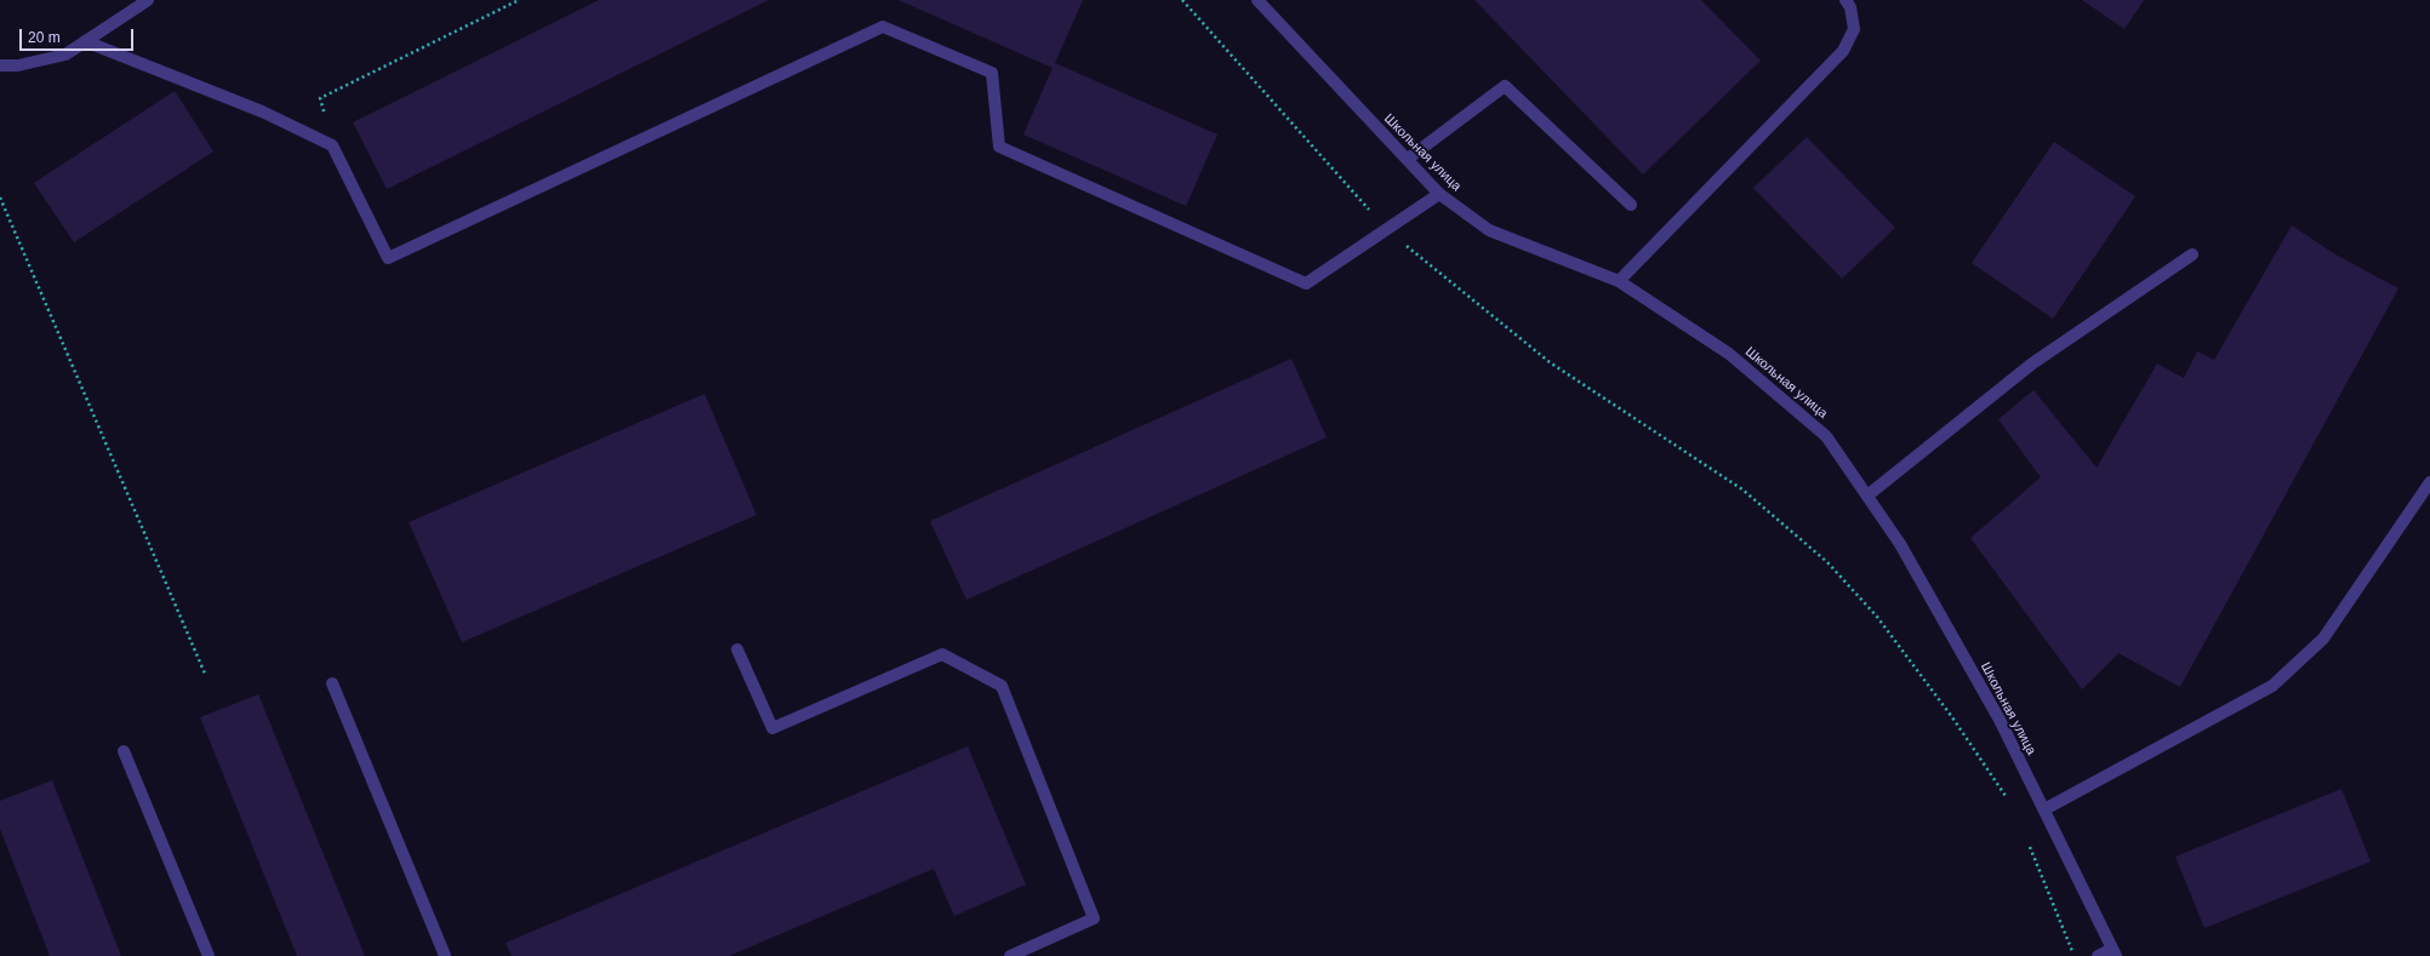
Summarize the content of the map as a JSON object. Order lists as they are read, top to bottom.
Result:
{
  "streets": {
    "street": ["Школьная улица"]
  },
  "scale_bar": "20 m"
}
